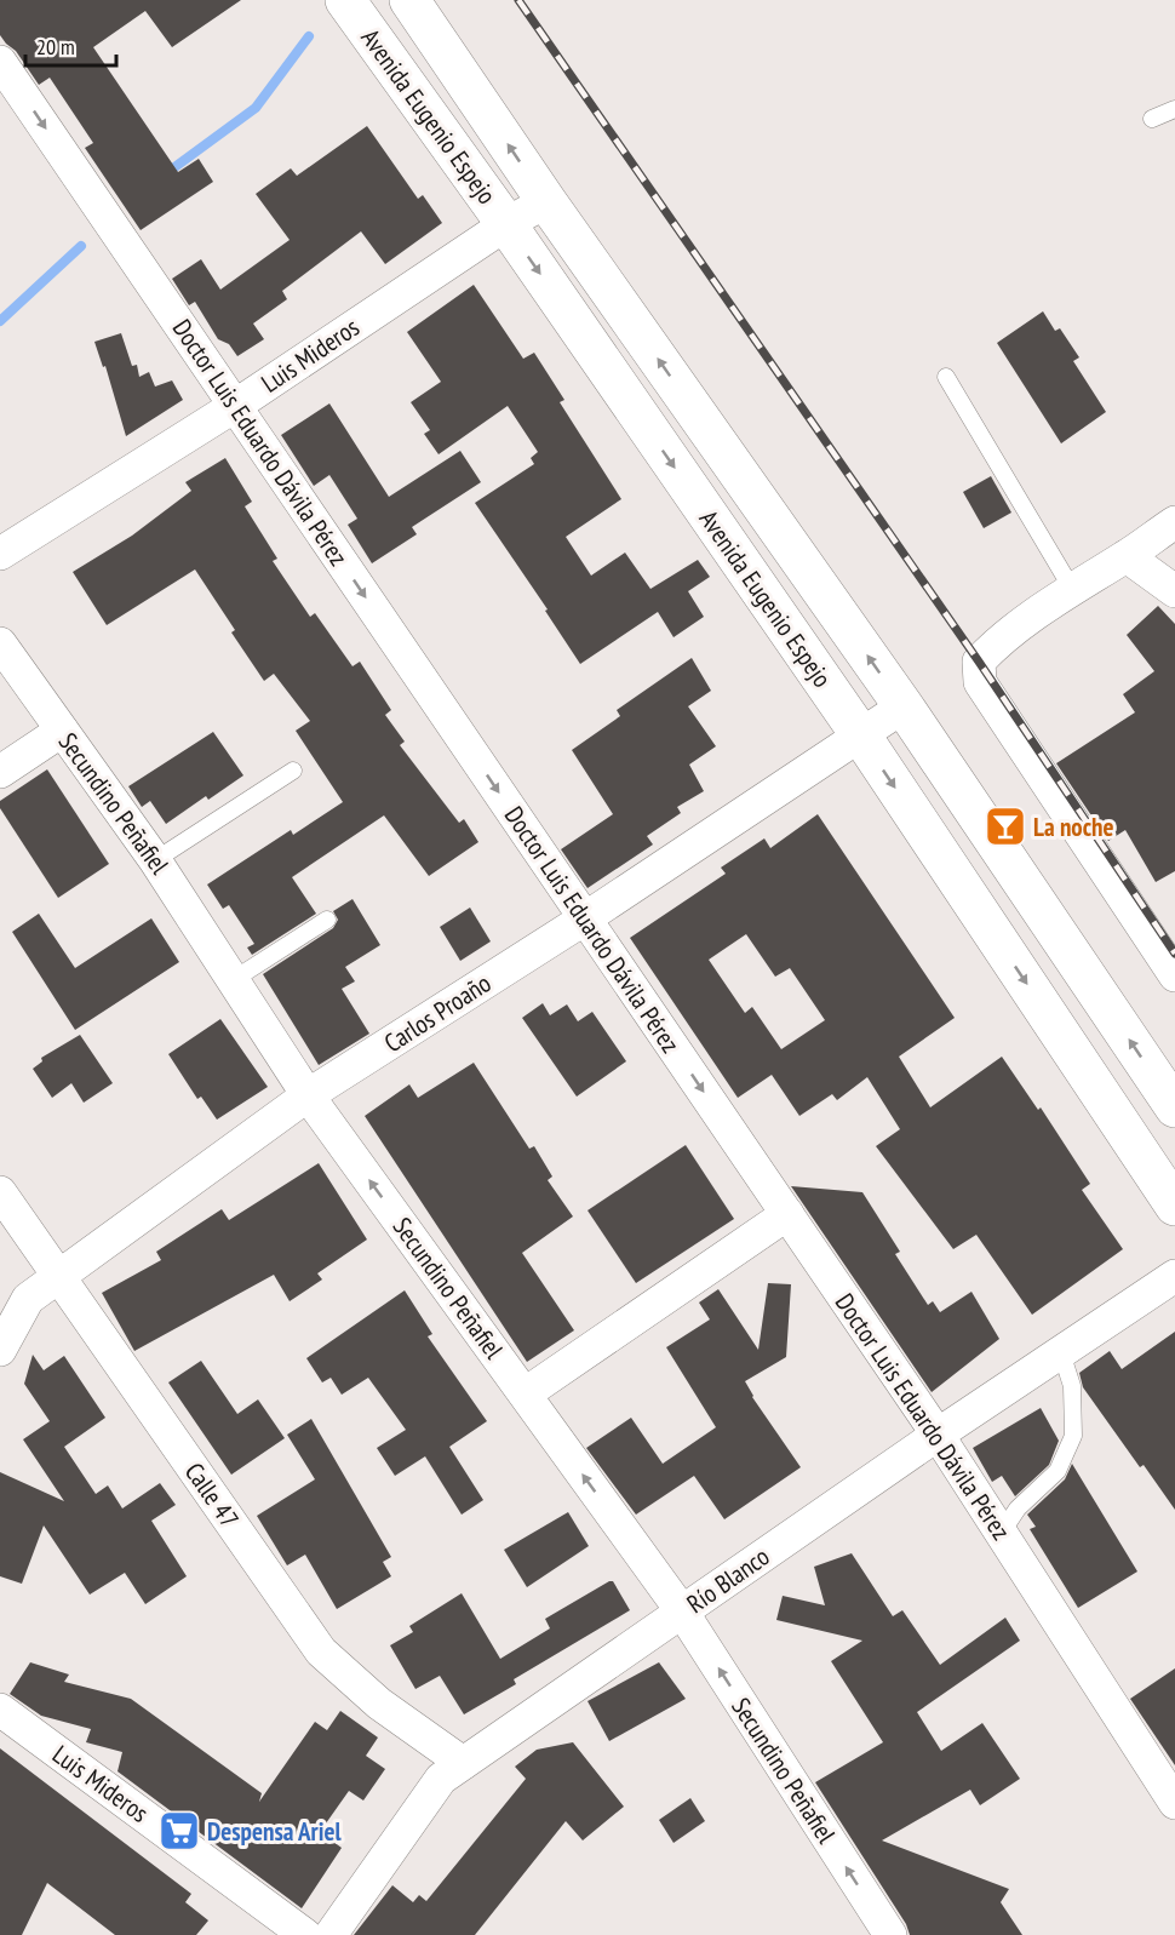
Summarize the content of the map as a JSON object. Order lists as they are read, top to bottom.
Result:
{
  "streets": {
    "main road": ["Avenida Eugenio Espejo"],
    "street": [
      "Luis Mideros",
      "Doctor Luis Eduardo Dávila Pérez",
      "Secundino Peñafiel",
      "Carlos Proaño",
      "Calle 47",
      "Río Blanco"
    ]
  },
  "crossings": [
    ["Avenida Eugenio Espejo", "Luis Mideros"],
    ["Avenida Eugenio Espejo", "Carlos Proaño"],
    ["Luis Mideros", "Doctor Luis Eduardo Dávila Pérez"],
    ["Doctor Luis Eduardo Dávila Pérez", "Carlos Proaño"],
    ["Doctor Luis Eduardo Dávila Pérez", "Río Blanco"],
    ["Secundino Peñafiel", "Carlos Proaño"],
    ["Secundino Peñafiel", "Río Blanco"],
    ["Carlos Proaño", "Calle 47"],
    ["Calle 47", "Río Blanco"]
  ],
  "one_way": ["Doctor Luis Eduardo Dávila Pérez", "Secundino Peñafiel"],
  "places": {
    "bar": ["La noche"],
    "supermarket": ["Despensa Ariel"]
  },
  "scale_bar": "20 m"
}
